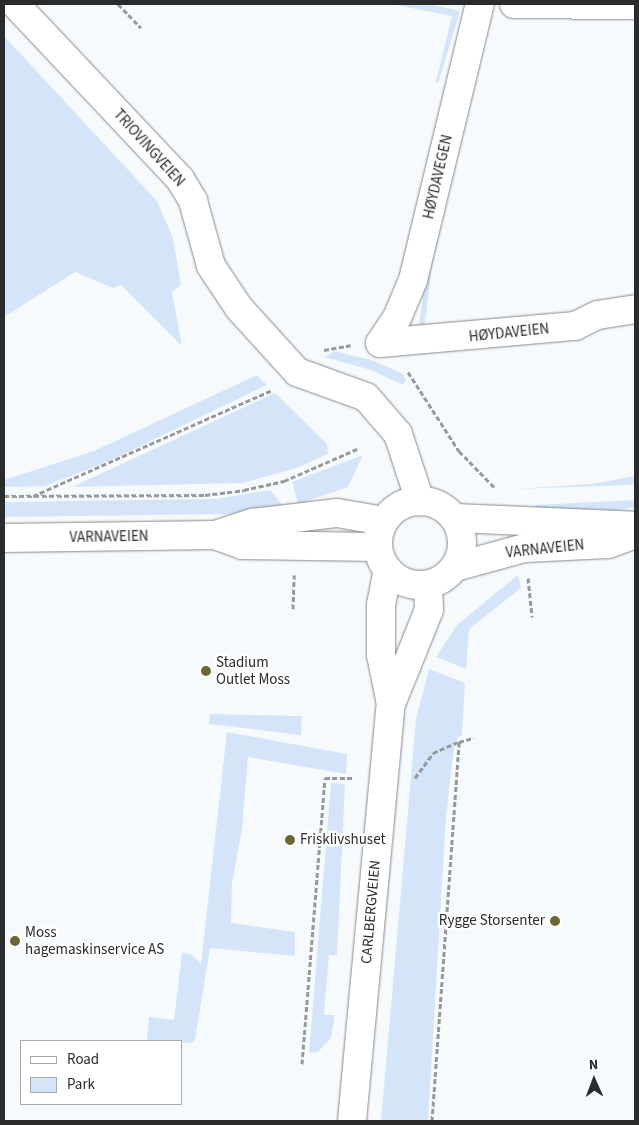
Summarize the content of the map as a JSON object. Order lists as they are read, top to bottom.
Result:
{
  "streets": {
    "street": [
      "TRIOVINGVEIEN",
      "HØYDAVEGEN",
      "HØYDAVEIEN",
      "VARNAVEIEN",
      "CARLBERGVEIEN"
    ]
  },
  "crossings": [
    ["TRIOVINGVEIEN", "VARNAVEIEN"],
    ["TRIOVINGVEIEN", "CARLBERGVEIEN"],
    ["HØYDAVEGEN", "HØYDAVEIEN"],
    ["VARNAVEIEN", "CARLBERGVEIEN"]
  ],
  "places": [
    "Stadium Outlet Moss",
    "Frisklivshuset",
    "Rygge Storsenter",
    "Moss hagemaskinservice AS"
  ],
  "legend": ["Road", "Park"],
  "north": "top"
}
